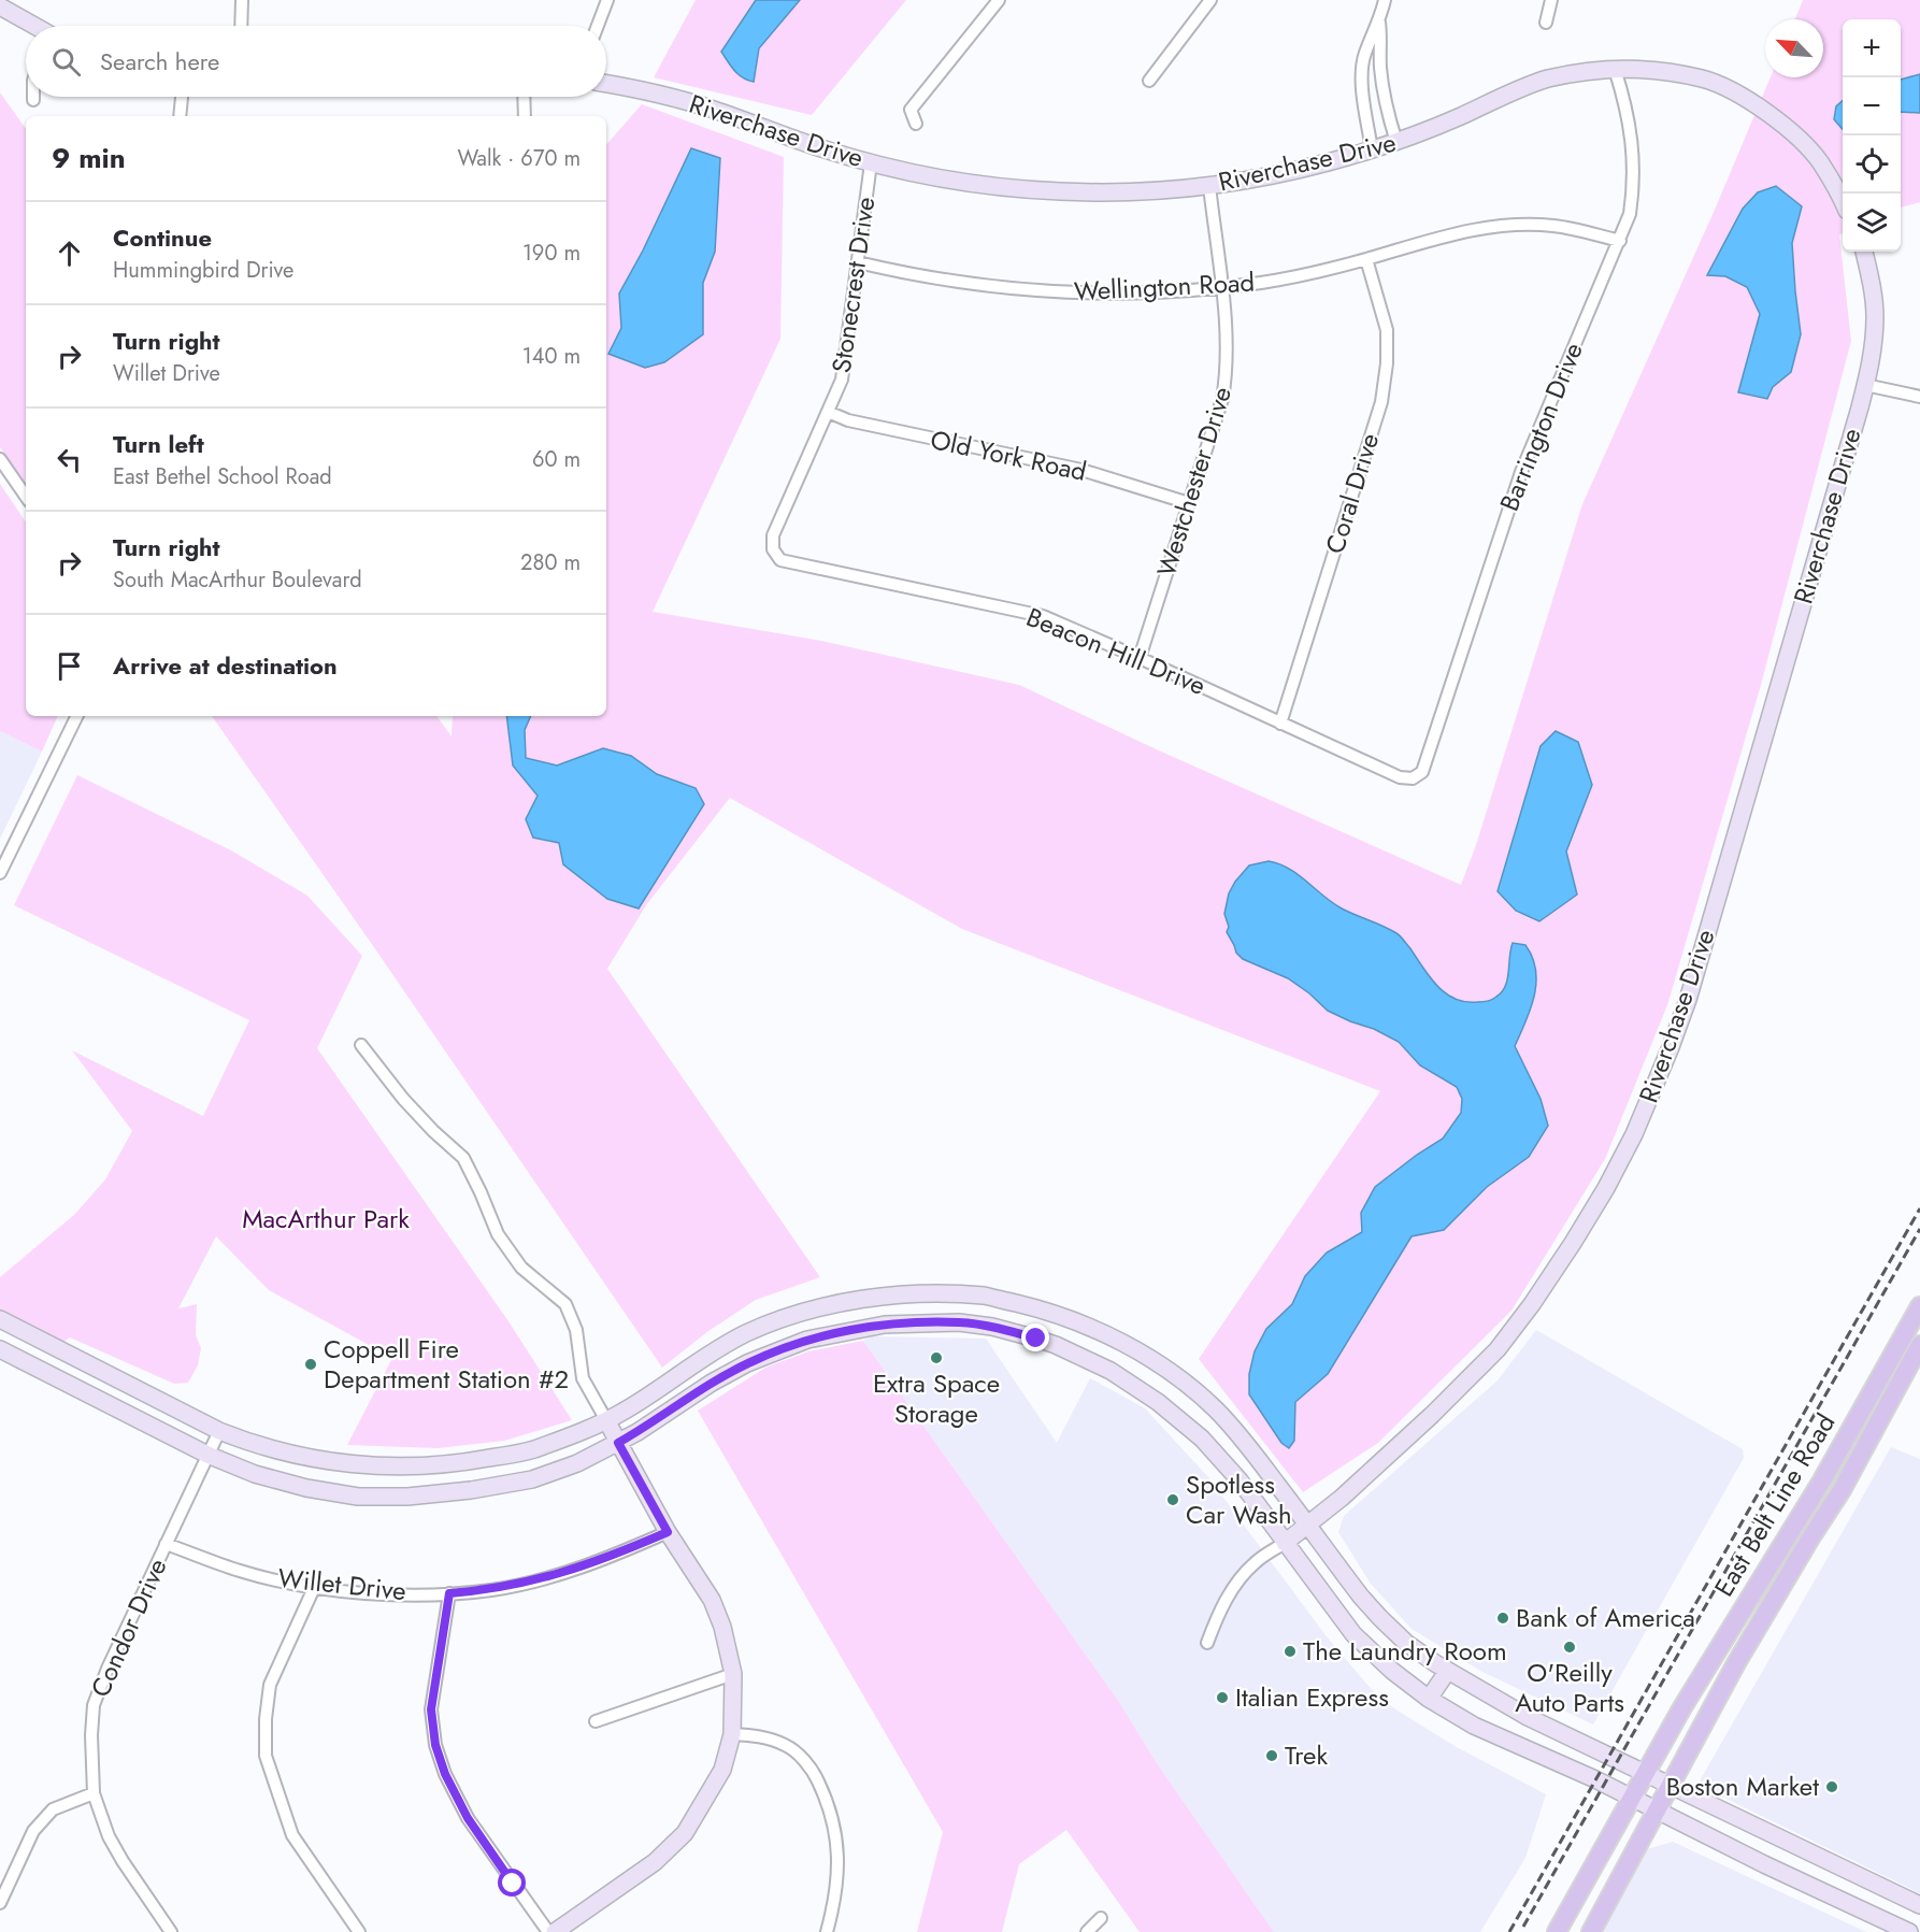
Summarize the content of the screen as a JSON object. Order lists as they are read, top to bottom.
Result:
{
  "streets": {
    "main road": ["Riverchase Drive", "East Belt Line Road"],
    "street": [
      "Stonecrest Drive",
      "Wellington Road",
      "Barrington Drive",
      "Old York Road",
      "Westchester Drive",
      "Coral Drive",
      "Beacon Hill Drive",
      "Willet Drive",
      "Condor Drive"
    ]
  },
  "crossings": [
    ["Riverchase Drive", "Stonecrest Drive"],
    ["Riverchase Drive", "Barrington Drive"],
    ["Riverchase Drive", "Westchester Drive"],
    ["Stonecrest Drive", "Wellington Road"],
    ["Stonecrest Drive", "Old York Road"],
    ["Stonecrest Drive", "Beacon Hill Drive"],
    ["Wellington Road", "Barrington Drive"],
    ["Wellington Road", "Westchester Drive"],
    ["Wellington Road", "Coral Drive"],
    ["Barrington Drive", "Beacon Hill Drive"],
    ["Old York Road", "Westchester Drive"],
    ["Westchester Drive", "Beacon Hill Drive"],
    ["Coral Drive", "Beacon Hill Drive"],
    ["Willet Drive", "Condor Drive"]
  ],
  "parks": ["MacArthur Park"],
  "places": [
    "Extra Space Storage",
    "Coppell Fire Department Station #2",
    "Spotless Car Wash",
    "Bank of America",
    "O'Reilly Auto Parts",
    "The Laundry Room",
    "Italian Express",
    "Trek",
    "Boston Market"
  ],
  "north": "top left",
  "page": {
    "map_buttons": ["+", "−"],
    "search": "Search here",
    "heading": ["9 min", "Walk · 670 m"],
    "list": [
      ["Continue", "Hummingbird Drive", "190 m"],
      ["Turn right", "Willet Drive", "140 m"],
      ["Turn left", "East Bethel School Road", "60 m"],
      ["Turn right", "South MacArthur Boulevard", "280 m"],
      "Arrive at destination"
    ]
  }
}
